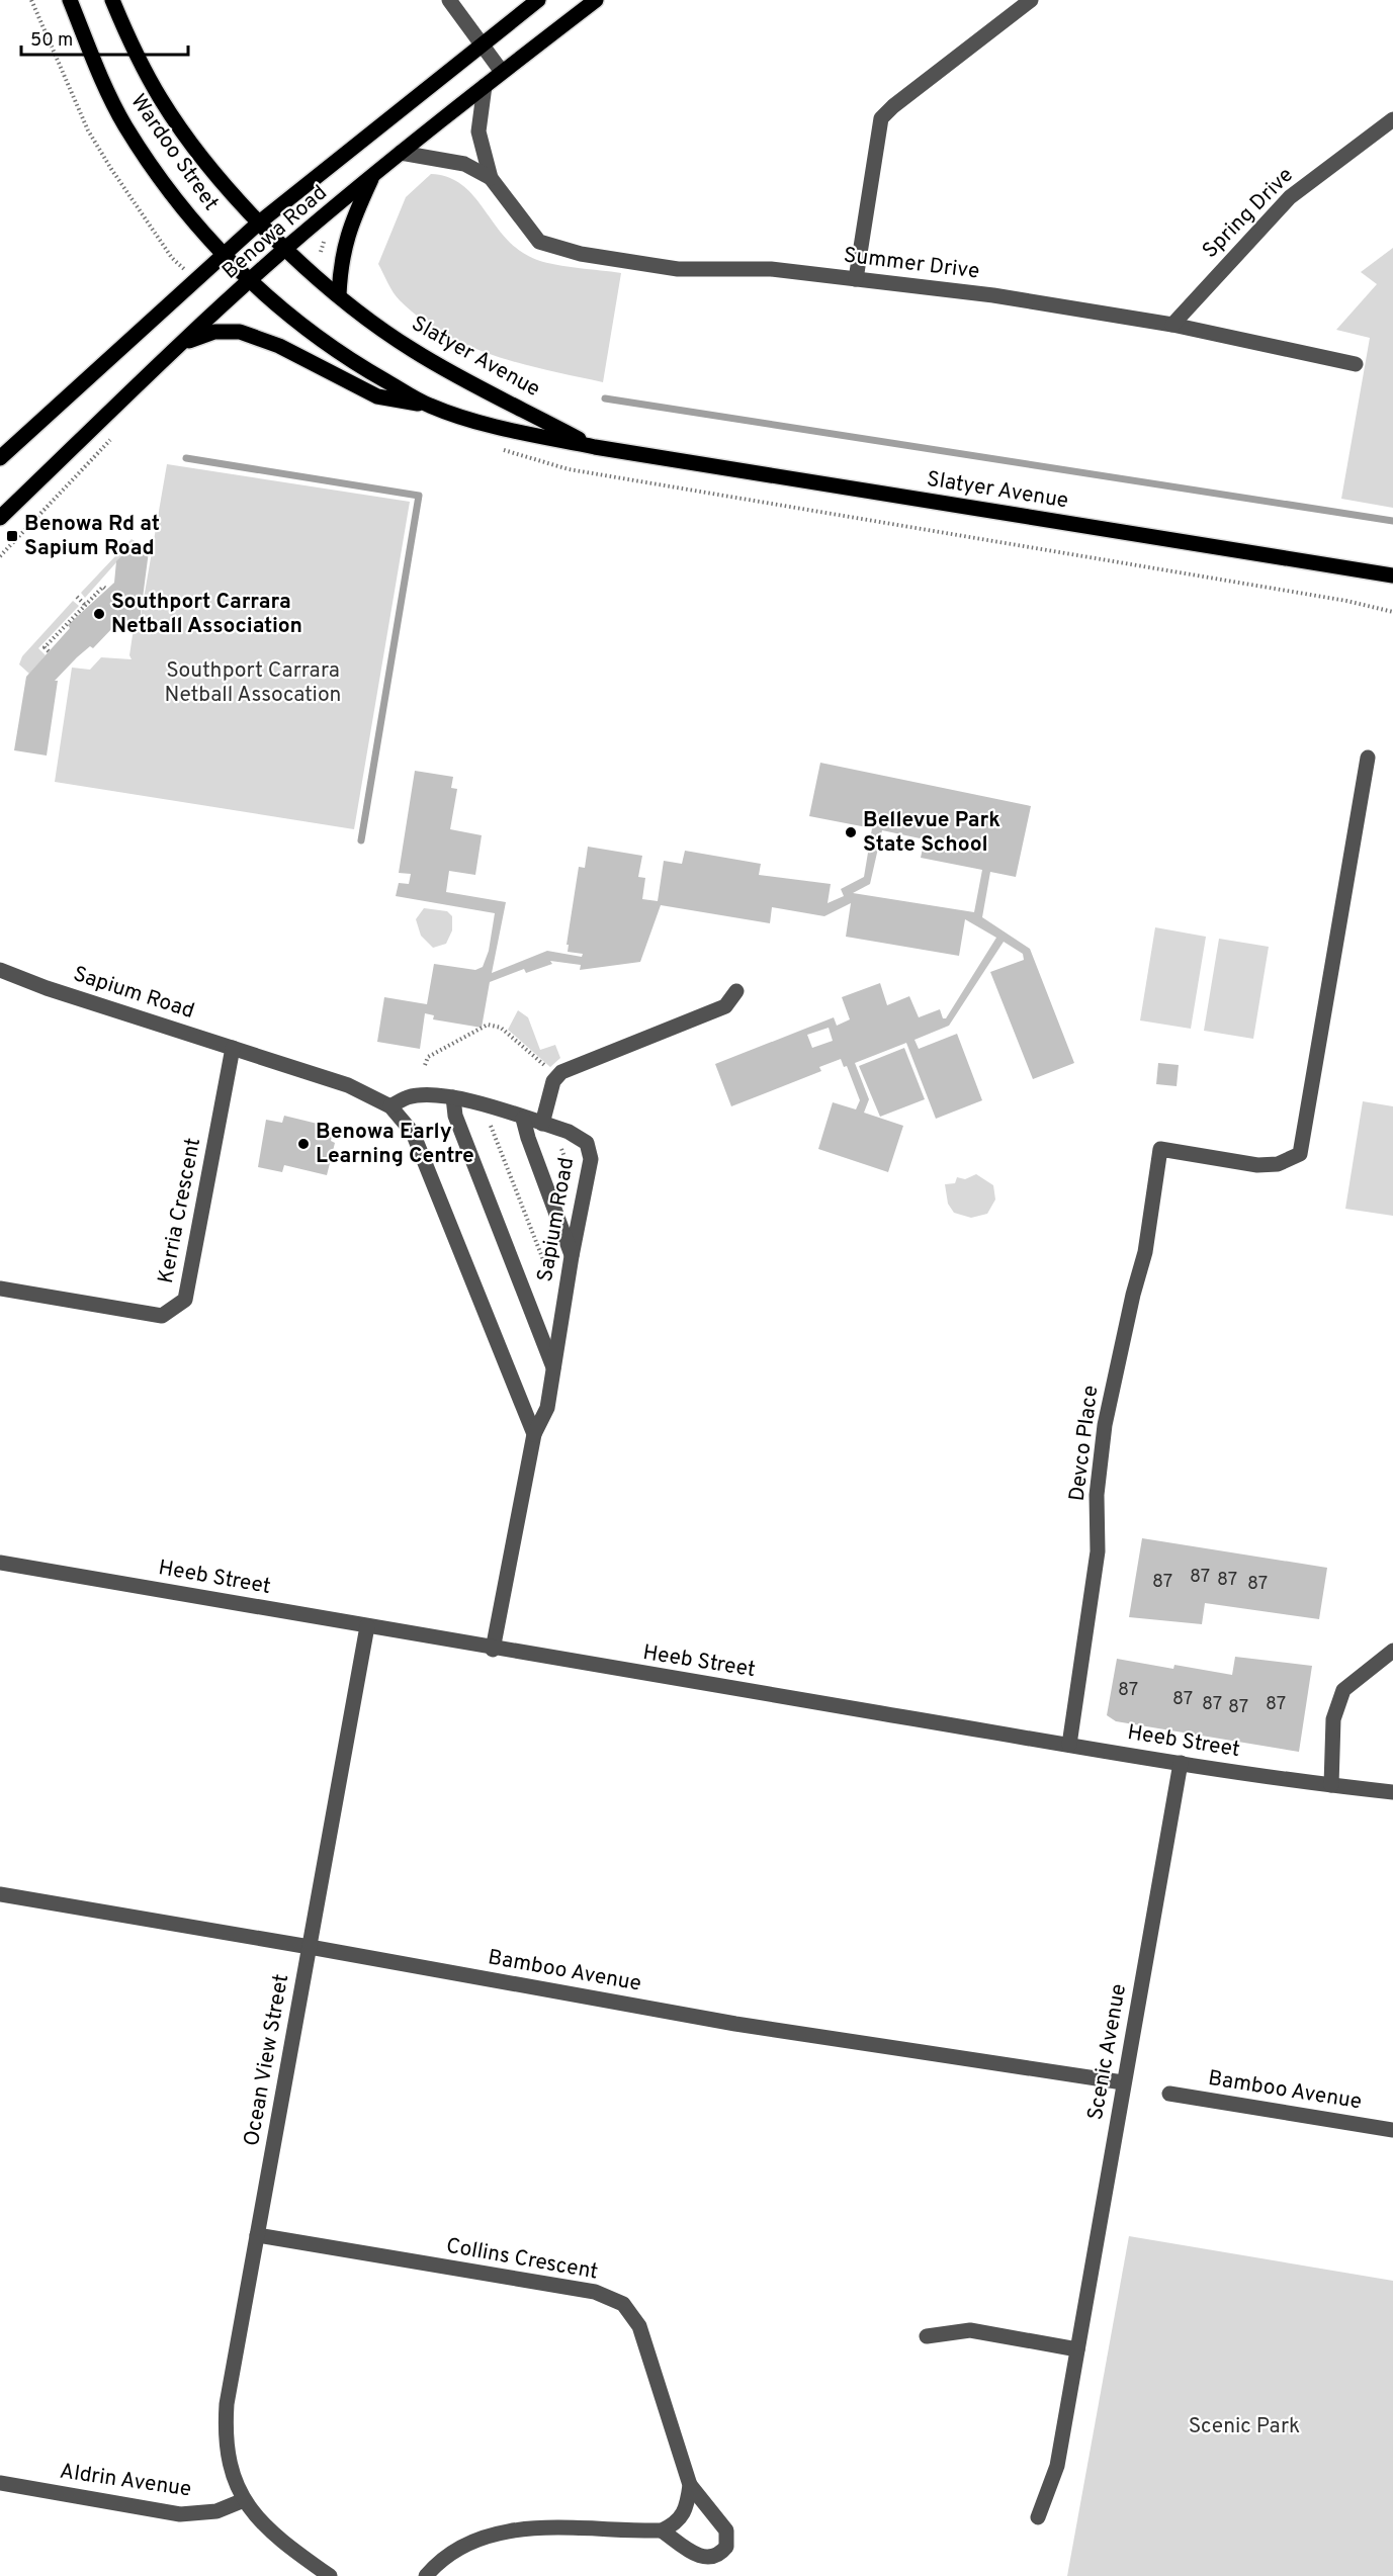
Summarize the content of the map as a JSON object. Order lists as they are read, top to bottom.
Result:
{
  "streets": {
    "main road": ["Wardoo Street", "Benowa Road", "Slatyer Avenue"],
    "street": [
      "Spring Drive",
      "Summer Drive",
      "Sapium Road",
      "Kerria Crescent",
      "Devco Place",
      "Heeb Street",
      "Bamboo Avenue",
      "Scenic Avenue",
      "Ocean View Street",
      "Collins Crescent",
      "Aldrin Avenue"
    ]
  },
  "crossings": [
    ["Wardoo Street", "Benowa Road"],
    ["Wardoo Street", "Slatyer Avenue"],
    ["Spring Drive", "Summer Drive"],
    ["Benowa Road", "Summer Drive"],
    ["Benowa Road", "Slatyer Avenue"],
    ["Sapium Road", "Kerria Crescent"],
    ["Sapium Road", "Heeb Street"],
    ["Devco Place", "Heeb Street"],
    ["Heeb Street", "Scenic Avenue"],
    ["Heeb Street", "Ocean View Street"],
    ["Bamboo Avenue", "Scenic Avenue"],
    ["Bamboo Avenue", "Ocean View Street"],
    ["Ocean View Street", "Collins Crescent"],
    ["Ocean View Street", "Aldrin Avenue"]
  ],
  "parks": ["Southport Carrara Netball Assocation", "Scenic Park"],
  "places": {
    "transit": ["Benowa Rd at Sapium Road"],
    "other": ["Southport Carrara Netball Association", "Bellevue Park State School", "Benowa Early Learning Centre"]
  },
  "house_numbers": [
    "87",
    "87",
    "87",
    "87",
    "87",
    "87",
    "87",
    "87",
    "87"
  ],
  "scale_bar": "50 m"
}
